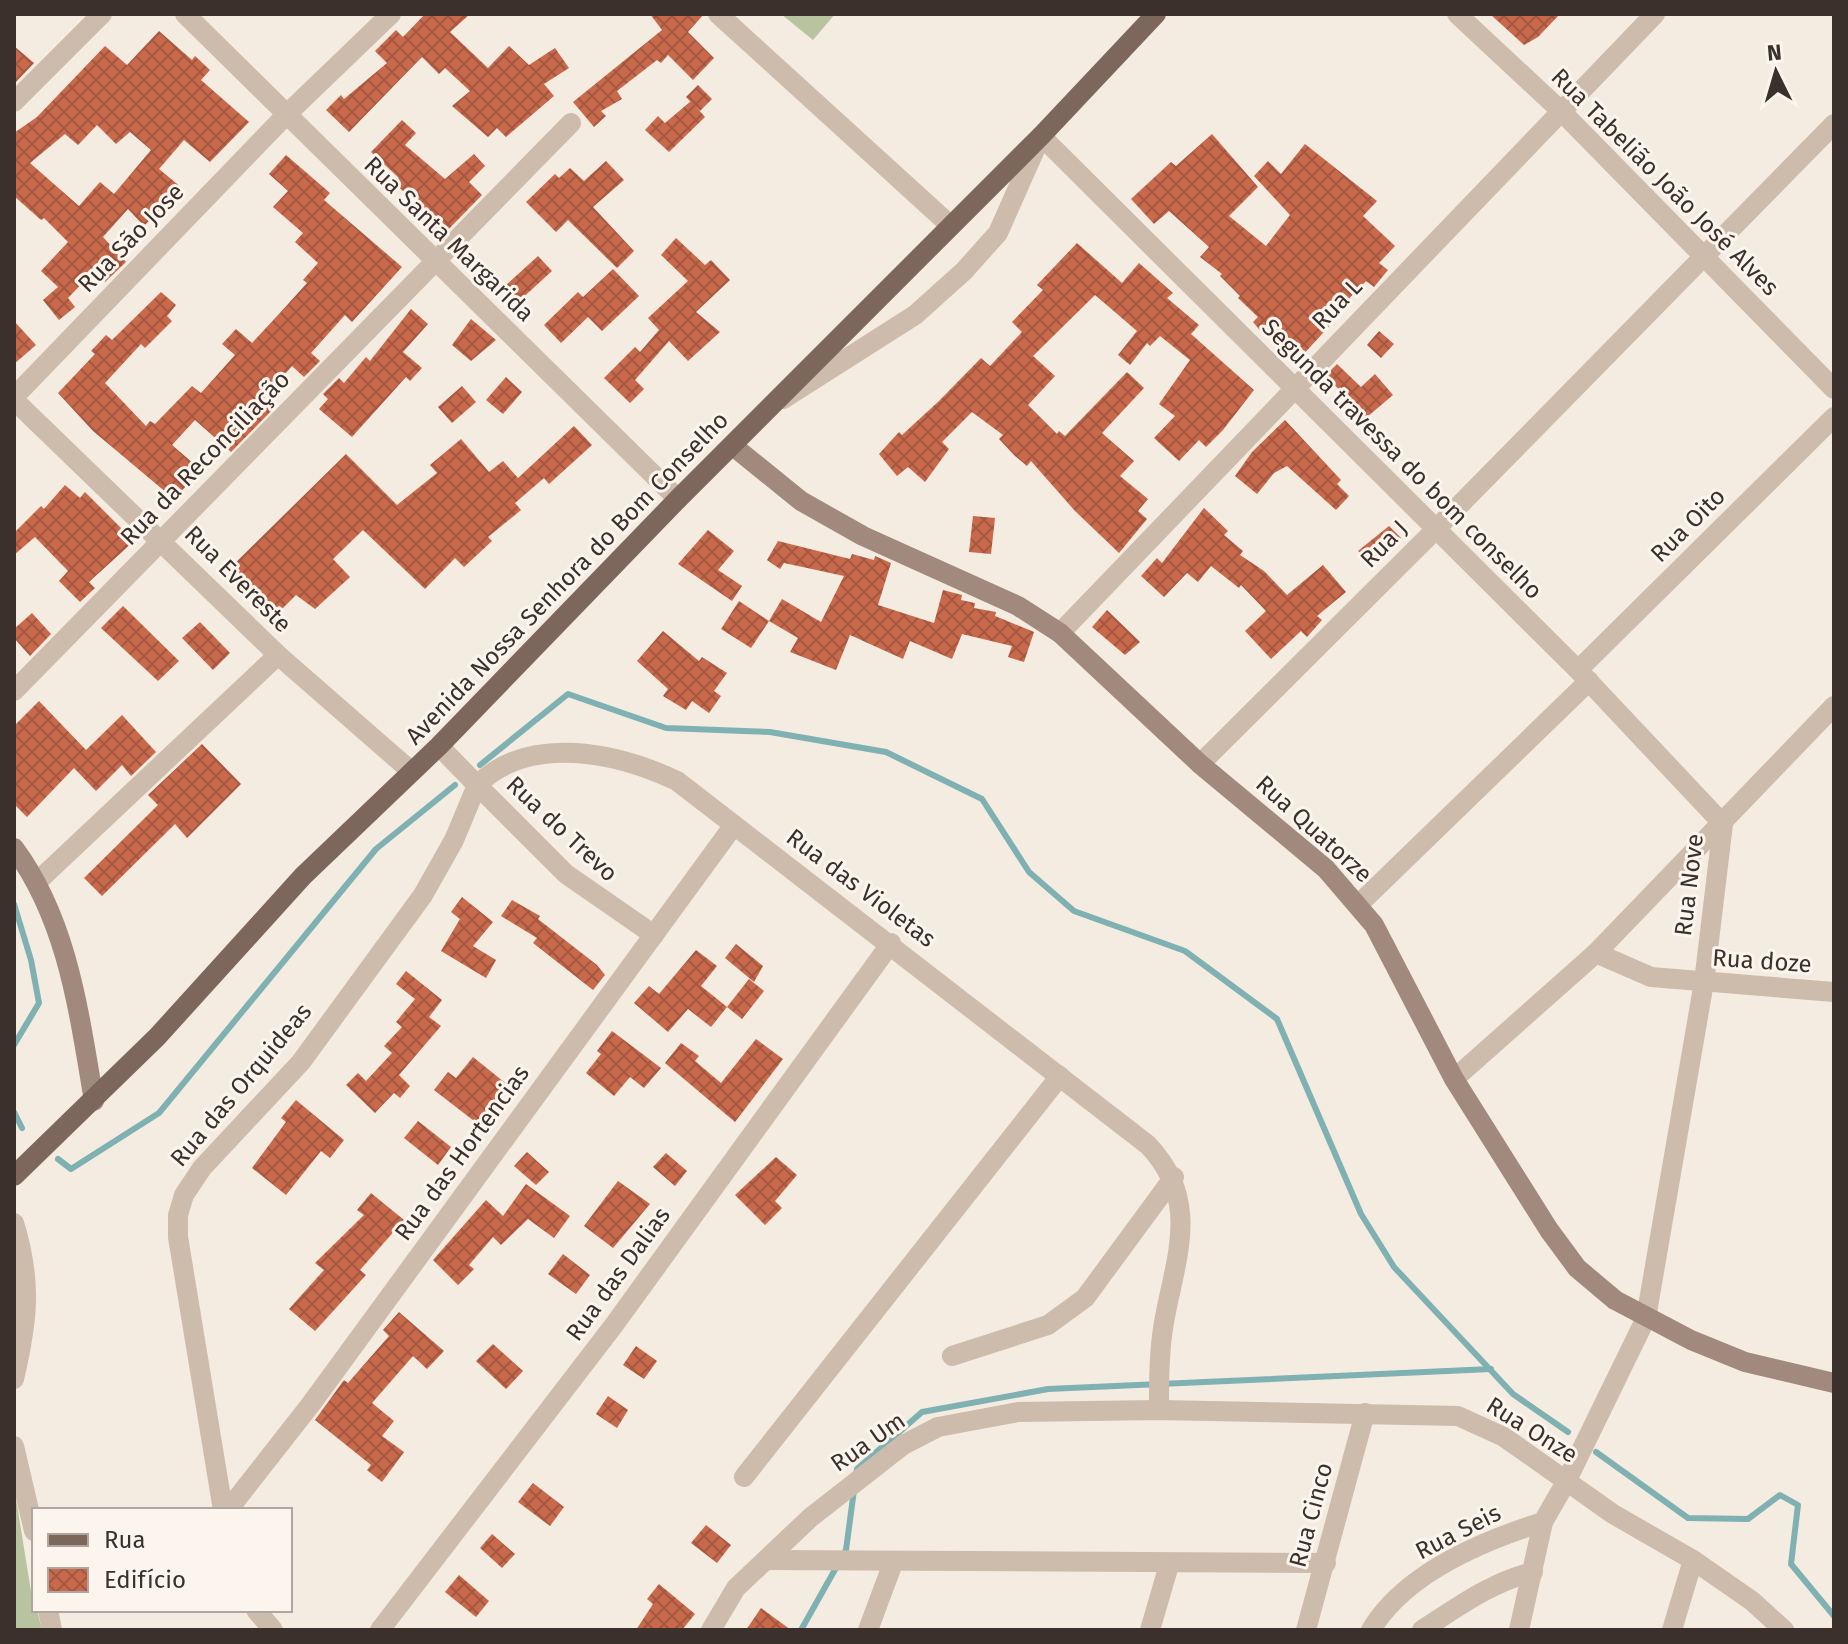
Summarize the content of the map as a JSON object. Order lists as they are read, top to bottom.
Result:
{
  "streets": {
    "main road": ["Avenida Nossa Senhora do Bom Conselho"],
    "street": [
      "Rua Tabelião João José Alves",
      "Rua São Jose",
      "Rua Santa Margarida",
      "Rua L",
      "Rua da Reconciliação",
      "Segunda travessa do bom conselho",
      "Rua Oito",
      "Rua J",
      "Rua Evereste",
      "Rua do Trevo",
      "Rua Quatorze",
      "Rua Nove",
      "Rua das Violetas",
      "Rua doze",
      "Rua das Orquideas",
      "Rua das Hortencias",
      "Rua das Dalias",
      "Rua Onze",
      "Rua Um",
      "Rua Cinco",
      "Rua Seis"
    ]
  },
  "crossings": [
    ["Rua Tabelião João José Alves", "Rua L"],
    ["Rua Tabelião João José Alves", "Rua J"],
    ["Rua São Jose", "Rua Santa Margarida"],
    ["Rua São Jose", "Rua Evereste"],
    ["Rua Santa Margarida", "Rua da Reconciliação"],
    ["Rua Santa Margarida", "Avenida Nossa Senhora do Bom Conselho"],
    ["Rua L", "Segunda travessa do bom conselho"],
    ["Rua L", "Rua Quatorze"],
    ["Rua da Reconciliação", "Rua Evereste"],
    ["Segunda travessa do bom conselho", "Rua Oito"],
    ["Segunda travessa do bom conselho", "Rua J"],
    ["Segunda travessa do bom conselho", "Avenida Nossa Senhora do Bom Conselho"],
    ["Segunda travessa do bom conselho", "Rua Nove"],
    ["Rua Oito", "Rua Quatorze"],
    ["Rua J", "Rua Quatorze"],
    ["Avenida Nossa Senhora do Bom Conselho", "Rua Evereste"],
    ["Avenida Nossa Senhora do Bom Conselho", "Rua Quatorze"],
    ["Rua do Trevo", "Rua das Violetas"],
    ["Rua do Trevo", "Rua das Orquideas"],
    ["Rua do Trevo", "Rua das Hortencias"],
    ["Rua Quatorze", "Rua Nove"],
    ["Rua Nove", "Rua doze"],
    ["Rua Nove", "Rua Onze"],
    ["Rua das Violetas", "Rua das Orquideas"],
    ["Rua das Violetas", "Rua das Hortencias"],
    ["Rua das Violetas", "Rua das Dalias"],
    ["Rua Onze", "Rua Um"],
    ["Rua Onze", "Rua Cinco"]
  ],
  "legend": ["Rua", "Edifício"],
  "north": "top"
}
